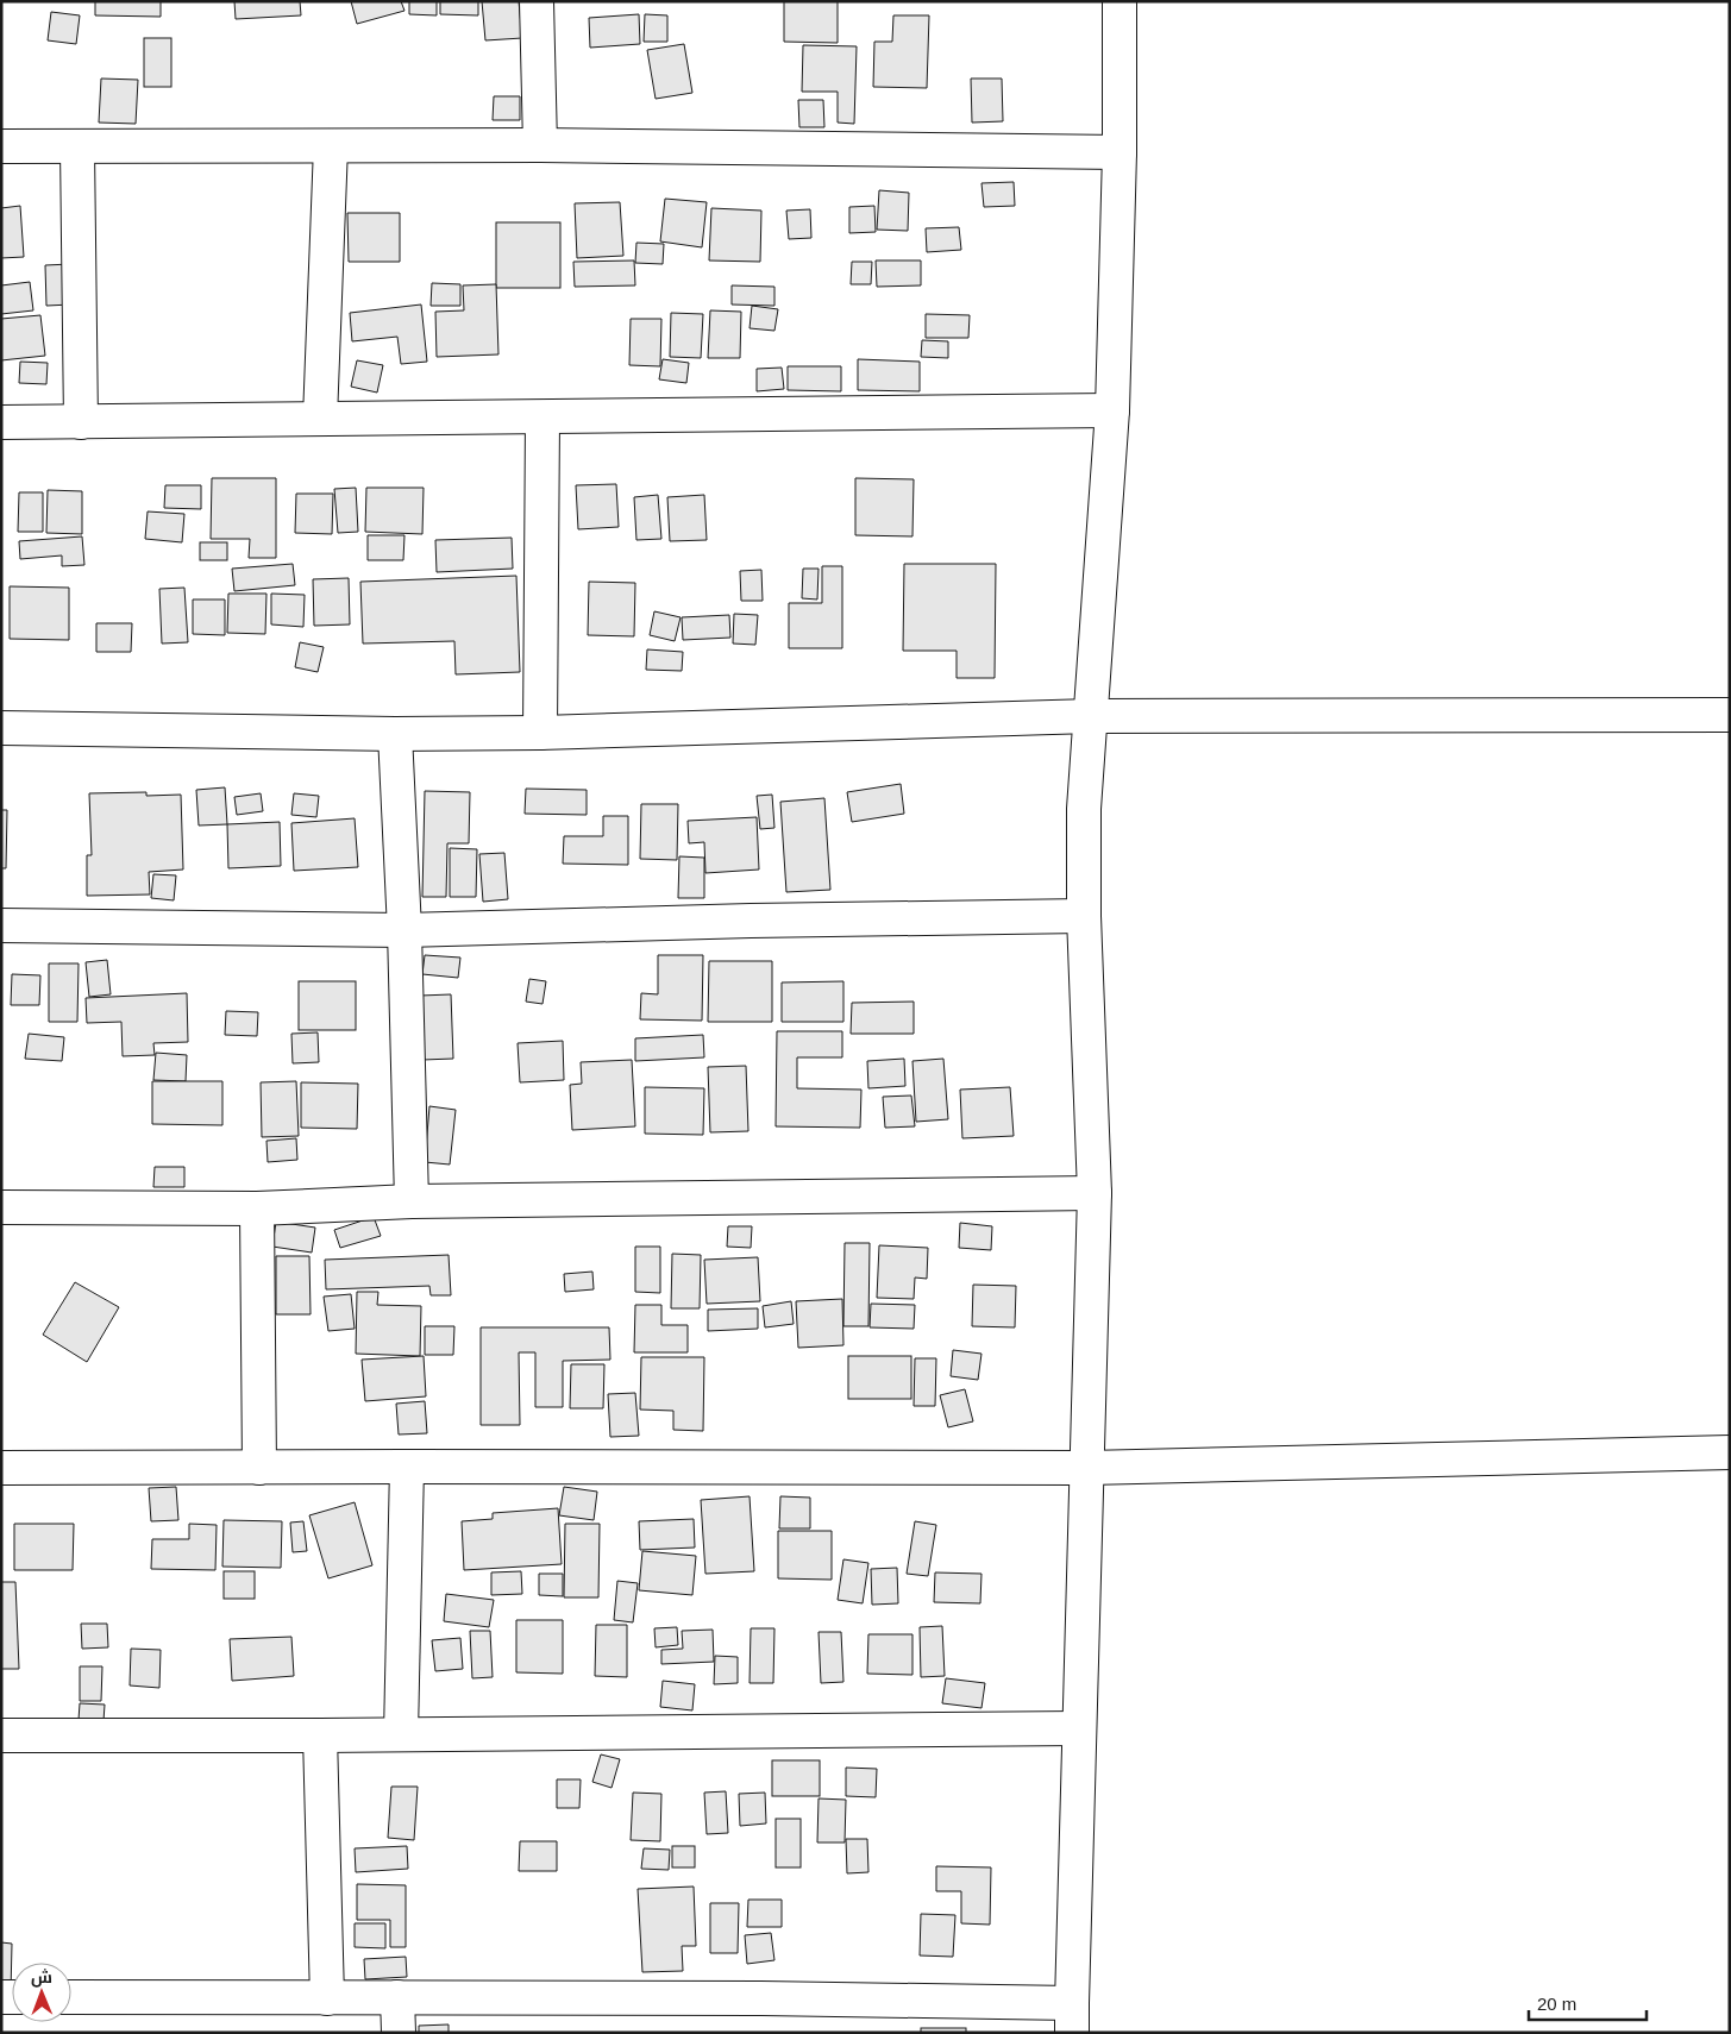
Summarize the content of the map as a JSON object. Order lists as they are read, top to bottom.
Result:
{
  "scale_bar": "20 m",
  "north": "top"
}
